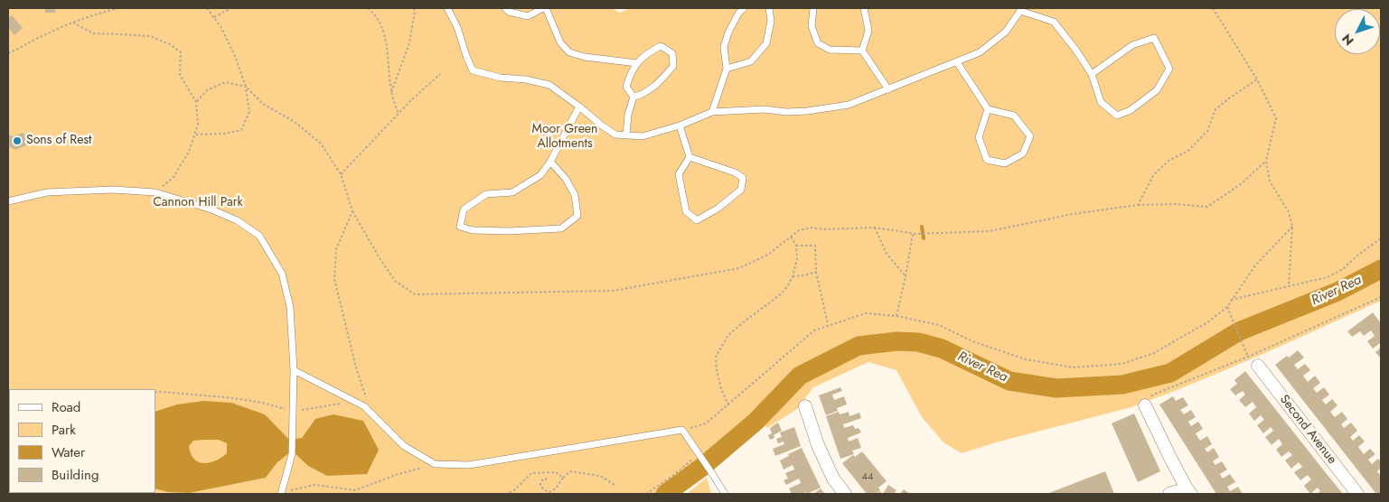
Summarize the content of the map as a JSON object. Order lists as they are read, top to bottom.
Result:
{
  "streets": {
    "street": ["Second Avenue"]
  },
  "water": ["River Rea"],
  "parks": ["Moor Green Allotments", "Cannon Hill Park"],
  "places": ["Sons of Rest"],
  "house_numbers": ["44"],
  "legend": [
    "Road",
    "Park",
    "Water",
    "Building"
  ],
  "north": "bottom left"
}
